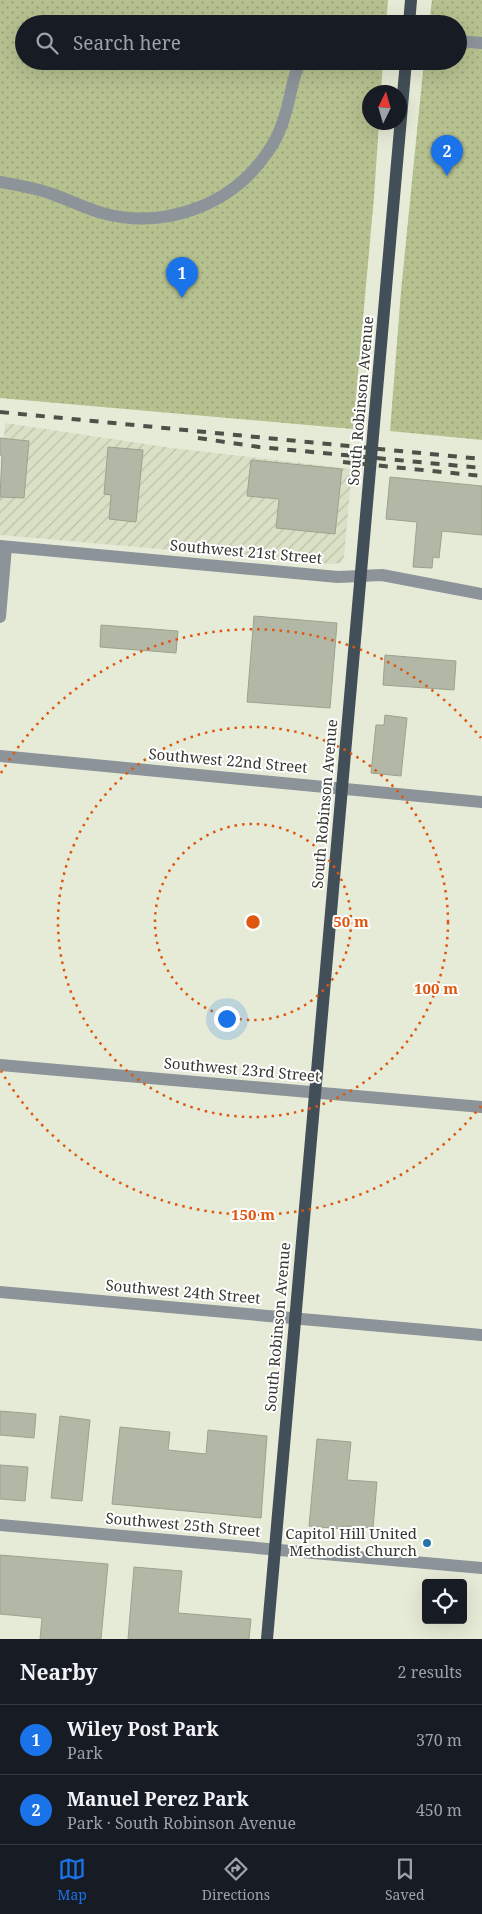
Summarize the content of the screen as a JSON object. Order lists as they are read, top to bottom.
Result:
{
  "streets": {
    "main road": ["South Robinson Avenue"],
    "street": [
      "Southwest 21st Street",
      "Southwest 22nd Street",
      "Southwest 23rd Street",
      "Southwest 24th Street",
      "Southwest 25th Street"
    ]
  },
  "crossings": [
    ["South Robinson Avenue", "Southwest 21st Street"],
    ["South Robinson Avenue", "Southwest 22nd Street"],
    ["South Robinson Avenue", "Southwest 23rd Street"],
    ["South Robinson Avenue", "Southwest 24th Street"],
    ["South Robinson Avenue", "Southwest 25th Street"]
  ],
  "places": ["Capitol Hill United Methodist Church"],
  "north": "top",
  "page": {
    "search": "Search here",
    "pins": ["2", "1"],
    "heading": ["Nearby", "2 results"],
    "list": [
      {
        "mark": "1",
        "name": "Wiley Post Park",
        "note": "Park",
        "value": "370 m"
      },
      {
        "mark": "2",
        "name": "Manuel Perez Park",
        "note": "Park · South Robinson Avenue",
        "value": "450 m"
      }
    ],
    "nav": ["Map", "Directions", "Saved"]
  },
  "rings": ["50 m", "100 m", "150 m"]
}
